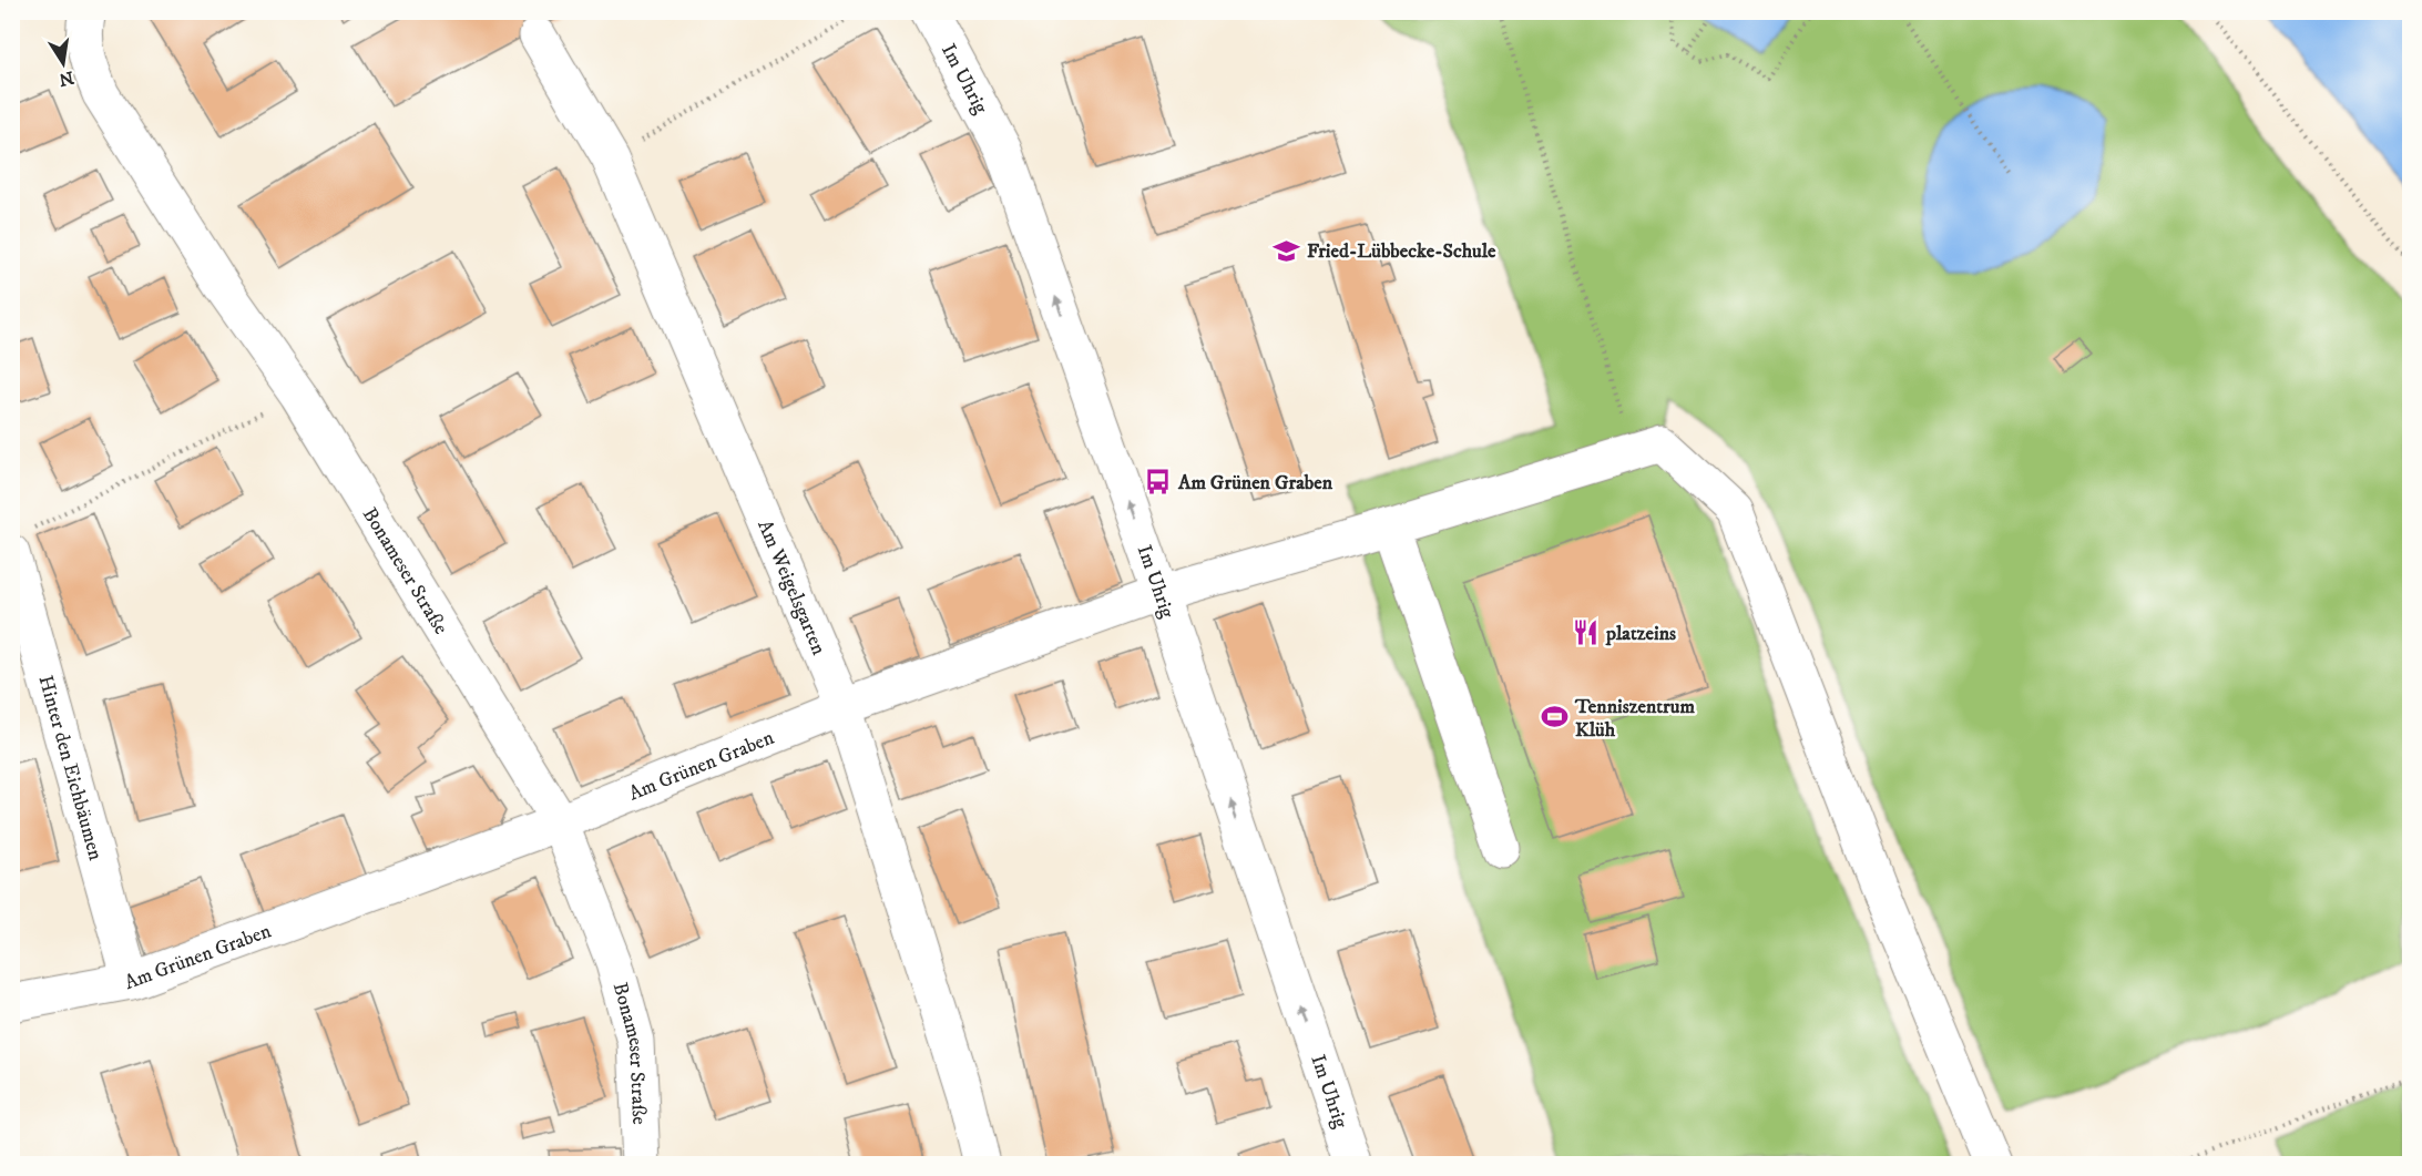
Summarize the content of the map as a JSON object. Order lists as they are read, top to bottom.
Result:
{
  "streets": {
    "street": [
      "Im Uhrig",
      "Bonameser Straße",
      "Am Weigelsgarten",
      "Am Grünen Graben",
      "Hinter den Eichbäumen"
    ]
  },
  "crossings": [
    ["Im Uhrig", "Am Grünen Graben"],
    ["Bonameser Straße", "Am Grünen Graben"],
    ["Am Weigelsgarten", "Am Grünen Graben"],
    ["Am Grünen Graben", "Hinter den Eichbäumen"]
  ],
  "one_way": ["Im Uhrig"],
  "places": {
    "school or university": ["Fried-Lübbecke-Schule"],
    "bus stop": ["Am Grünen Graben"],
    "restaurant": ["platzeins"],
    "sports": ["Tenniszentrum Klüh"]
  },
  "north": "bottom"
}
